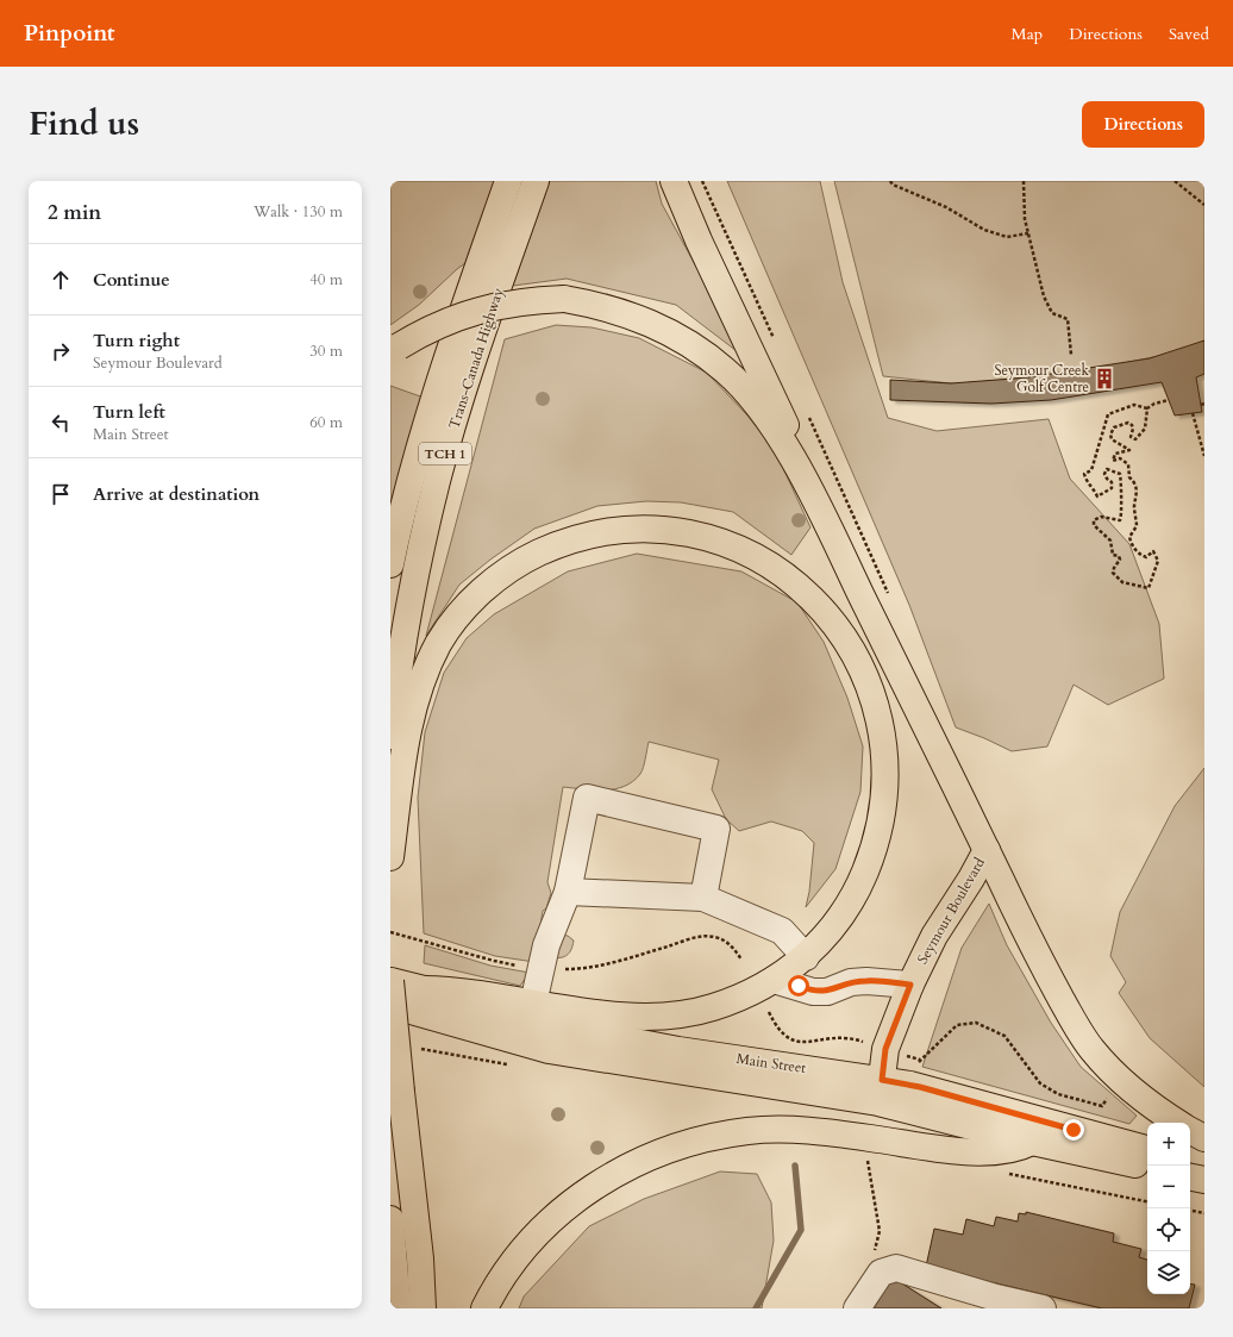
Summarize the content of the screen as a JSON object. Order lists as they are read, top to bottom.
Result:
{
  "streets": {
    "main road": [
      "Trans-Canada Highway",
      "TCH 1",
      "Seymour Boulevard",
      "Main Street"
    ]
  },
  "crossings": [
    ["Seymour Boulevard", "Main Street"]
  ],
  "places": {
    "building": ["Seymour Creek Golf Centre"]
  },
  "page": {
    "header": "Pinpoint",
    "nav": ["Map", "Directions", "Saved"],
    "title": "Find us",
    "buttons": "Directions",
    "heading": ["2 min", "Walk · 130 m"],
    "list": [
      ["Continue", "40 m"],
      ["Turn right", "Seymour Boulevard", "30 m"],
      ["Turn left", "Main Street", "60 m"],
      "Arrive at destination"
    ],
    "map_buttons": ["+", "−"]
  }
}
